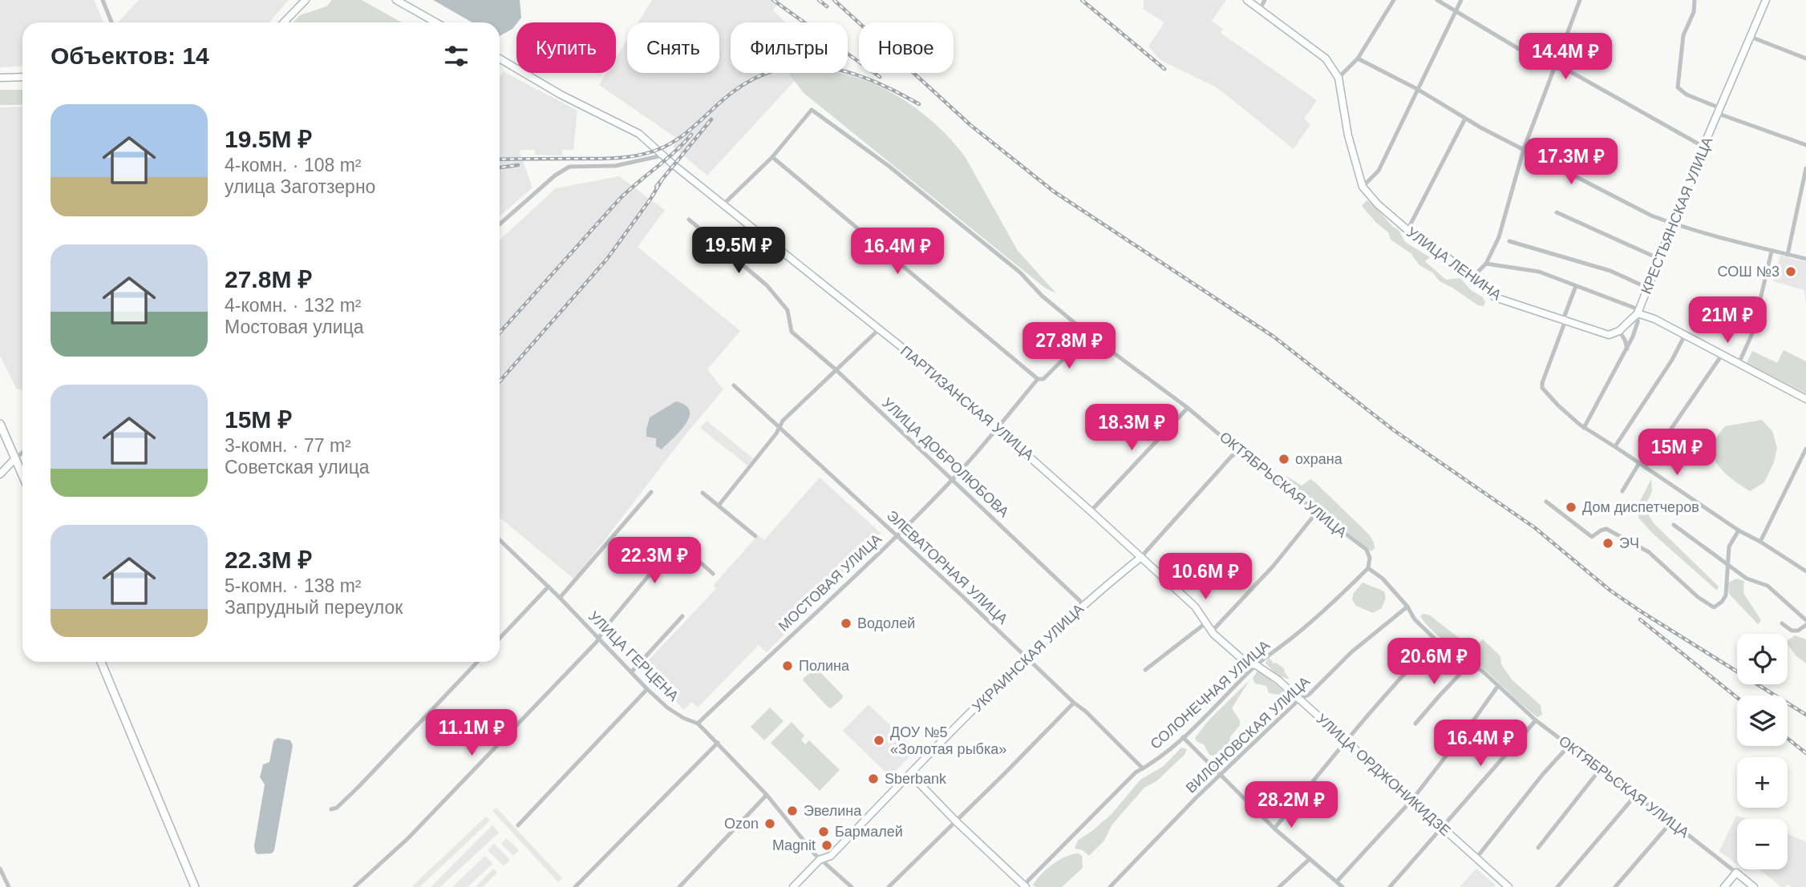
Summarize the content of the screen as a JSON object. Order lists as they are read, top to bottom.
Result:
{
  "streets": {
    "street": [
      "КРЕСТЬЯНСКАЯ УЛИЦА",
      "УЛИЦА ЛЕНИНА",
      "ПАРТИЗАНСКАЯ УЛИЦА",
      "УЛИЦА ДОБРОЛЮБОВА",
      "ОКТЯБРЬСКАЯ УЛИЦА",
      "ЭЛЕВАТОРНАЯ УЛИЦА",
      "МОСТОВАЯ УЛИЦА",
      "УЛИЦА ГЕРЦЕНА",
      "УКРАИНСКАЯ УЛИЦА",
      "СОЛОНЕЧНАЯ УЛИЦА",
      "ВИЛОНОВСКАЯ УЛИЦА",
      "УЛИЦА ОРДЖОНИКИДЗЕ"
    ]
  },
  "crossings": [
    ["ПАРТИЗАНСКАЯ УЛИЦА", "МОСТОВАЯ УЛИЦА"],
    ["ПАРТИЗАНСКАЯ УЛИЦА", "УКРАИНСКАЯ УЛИЦА"],
    ["ПАРТИЗАНСКАЯ УЛИЦА", "СОЛОНЕЧНАЯ УЛИЦА"],
    ["ПАРТИЗАНСКАЯ УЛИЦА", "УЛИЦА ОРДЖОНИКИДЗЕ"],
    ["УЛИЦА ДОБРОЛЮБОВА", "МОСТОВАЯ УЛИЦА"],
    ["УЛИЦА ДОБРОЛЮБОВА", "УКРАИНСКАЯ УЛИЦА"],
    ["ОКТЯБРЬСКАЯ УЛИЦА", "МОСТОВАЯ УЛИЦА"],
    ["ОКТЯБРЬСКАЯ УЛИЦА", "УКРАИНСКАЯ УЛИЦА"],
    ["ОКТЯБРЬСКАЯ УЛИЦА", "СОЛОНЕЧНАЯ УЛИЦА"],
    ["ОКТЯБРЬСКАЯ УЛИЦА", "ВИЛОНОВСКАЯ УЛИЦА"],
    ["ЭЛЕВАТОРНАЯ УЛИЦА", "МОСТОВАЯ УЛИЦА"],
    ["ЭЛЕВАТОРНАЯ УЛИЦА", "УКРАИНСКАЯ УЛИЦА"],
    ["ЭЛЕВАТОРНАЯ УЛИЦА", "СОЛОНЕЧНАЯ УЛИЦА"],
    ["МОСТОВАЯ УЛИЦА", "УЛИЦА ГЕРЦЕНА"],
    ["УЛИЦА ГЕРЦЕНА", "УКРАИНСКАЯ УЛИЦА"],
    ["СОЛОНЕЧНАЯ УЛИЦА", "УЛИЦА ОРДЖОНИКИДЗЕ"],
    ["ВИЛОНОВСКАЯ УЛИЦА", "УЛИЦА ОРДЖОНИКИДЗЕ"]
  ],
  "places": [
    "СОШ №3",
    "охрана",
    "Дом диспетчеров",
    "ЭЧ",
    "Водолей",
    "Полина",
    "ДОУ №5 «Золотая рыбка»",
    "Sberbank",
    "Эвелина",
    "Ozon",
    "Бармалей",
    "Magnit"
  ],
  "page": {
    "chip": [
      "Купить",
      "Снять",
      "Фильтры",
      "Новое"
    ],
    "heading": "Объектов: 14",
    "price": [
      "14.4M ₽",
      "17.3M ₽",
      "19.5M ₽",
      "16.4M ₽",
      "21M ₽",
      "27.8M ₽",
      "18.3M ₽",
      "15M ₽",
      "22.3M ₽",
      "10.6M ₽",
      "20.6M ₽",
      "11.1M ₽",
      "16.4M ₽",
      "28.2M ₽"
    ],
    "list": [
      {
        "name": "19.5M ₽",
        "note": "4-комн. · 108 m² · улица Заготзерно"
      },
      {
        "name": "27.8M ₽",
        "note": "4-комн. · 132 m² · Мостовая улица"
      },
      {
        "name": "15M ₽",
        "note": "3-комн. · 77 m² · Советская улица"
      },
      {
        "name": "22.3M ₽",
        "note": "5-комн. · 138 m² · Запрудный переулок"
      }
    ],
    "map_buttons": ["+", "−"]
  }
}
